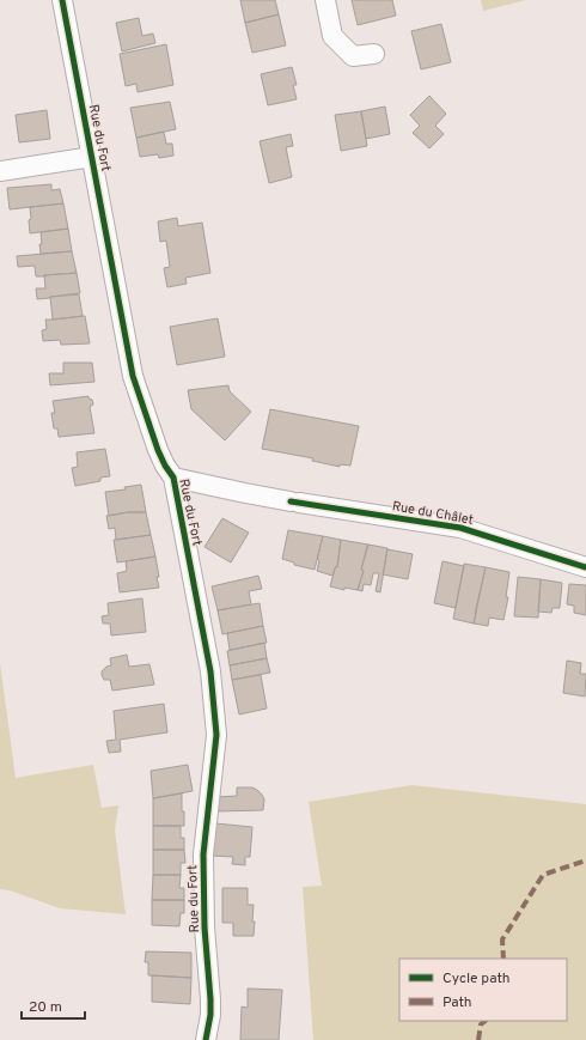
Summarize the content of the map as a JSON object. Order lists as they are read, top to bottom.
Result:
{
  "streets": {
    "street": ["Rue du Fort", "Rue du Châlet"]
  },
  "crossings": [
    ["Rue du Fort", "Rue du Châlet"]
  ],
  "legend": ["Cycle path", "Path"],
  "scale_bar": "20 m"
}
